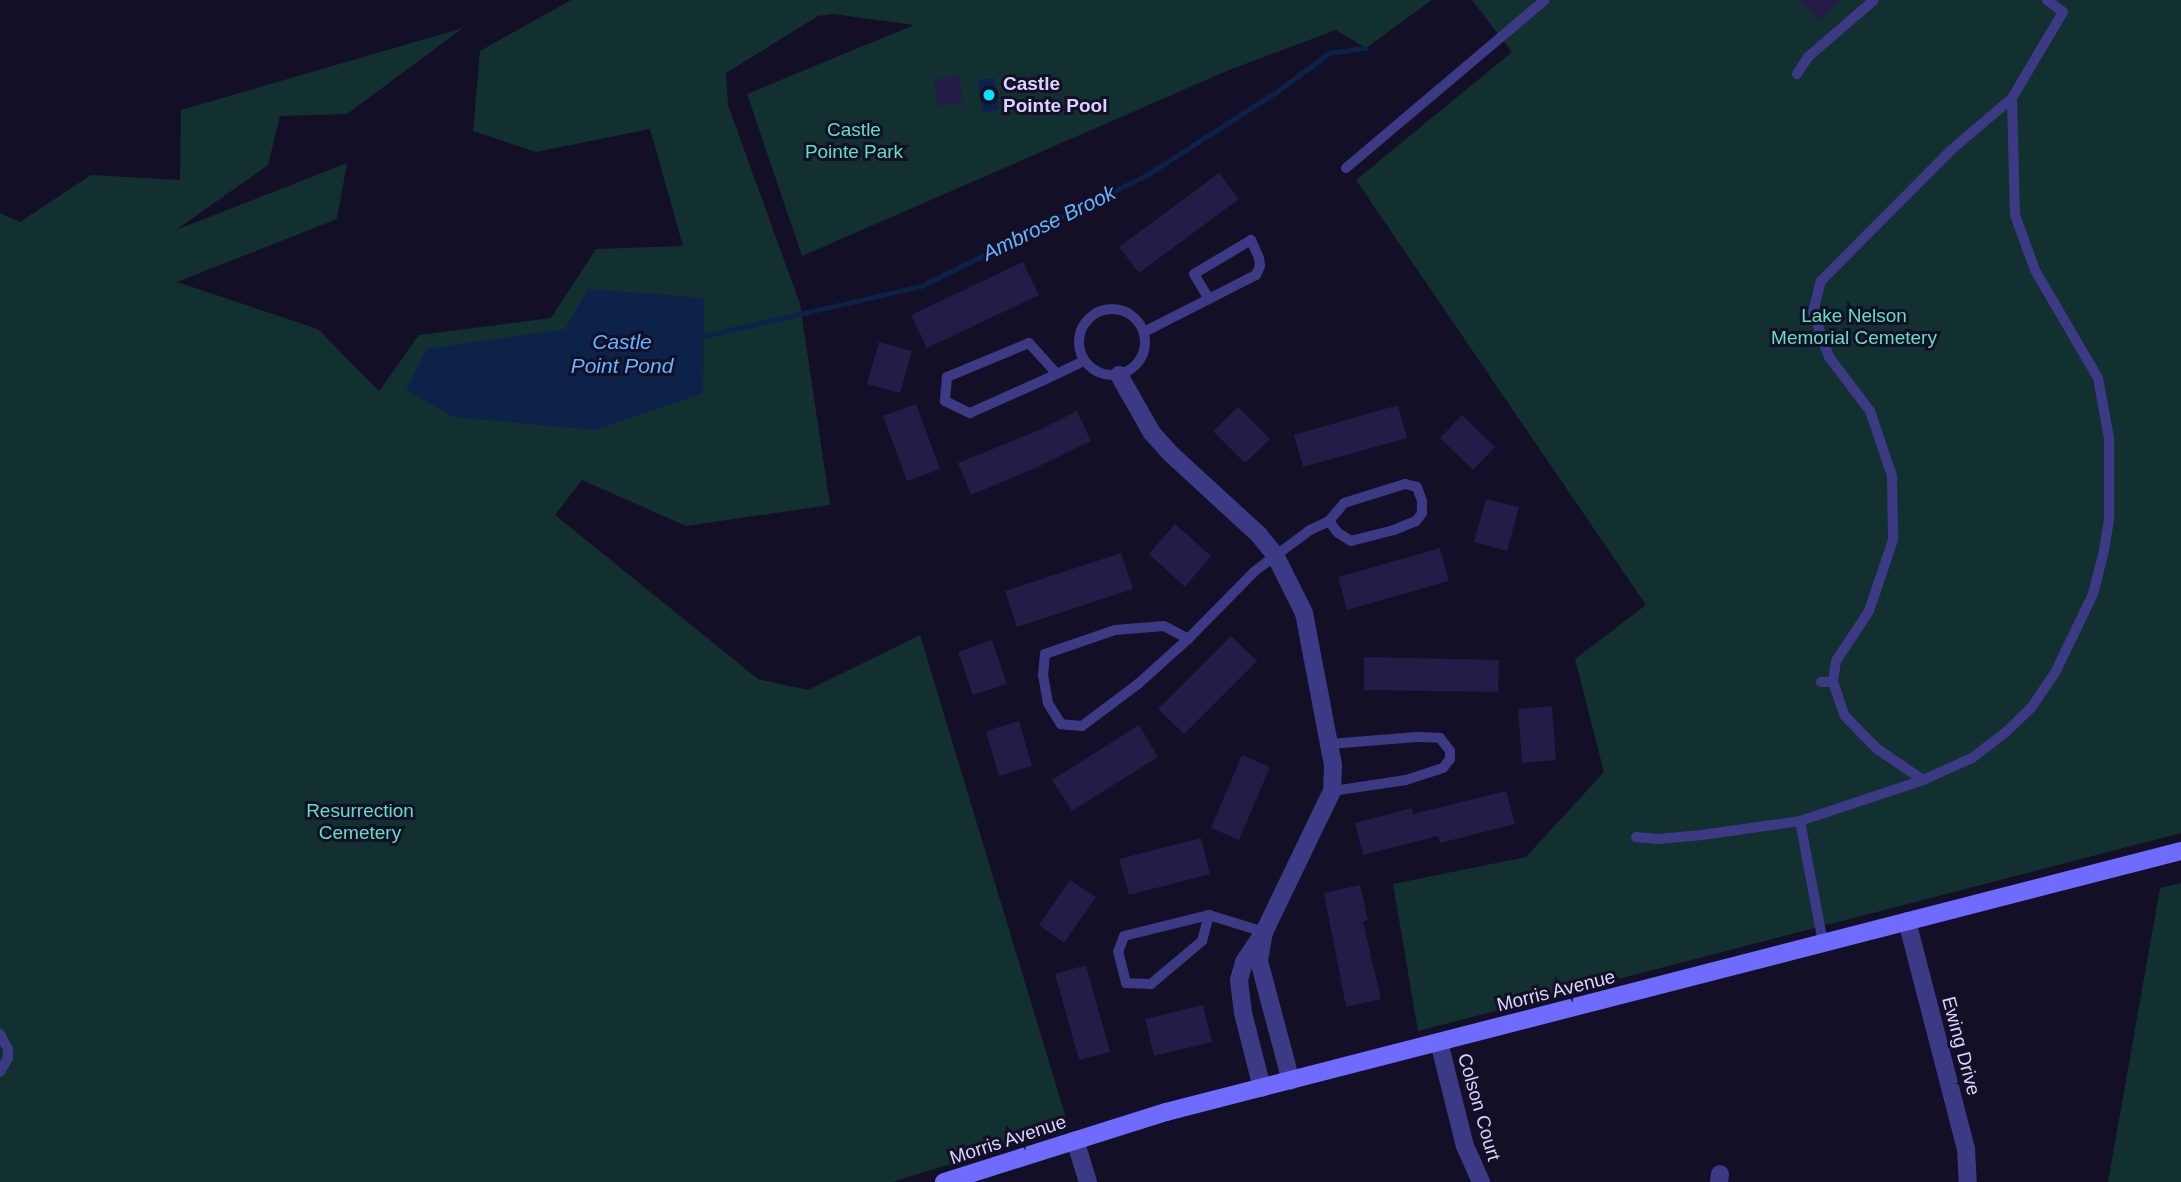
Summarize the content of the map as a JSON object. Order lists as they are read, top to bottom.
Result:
{
  "streets": {
    "street": ["Morris Avenue", "Ewing Drive", "Colson Court"]
  },
  "crossings": [
    ["Morris Avenue", "Ewing Drive"],
    ["Morris Avenue", "Colson Court"]
  ],
  "water": ["Ambrose Brook", "Castle Point Pond"],
  "parks": ["Castle Pointe Park", "Lake Nelson Memorial Cemetery", "Resurrection Cemetery"],
  "places": ["Castle Pointe Pool"]
}
